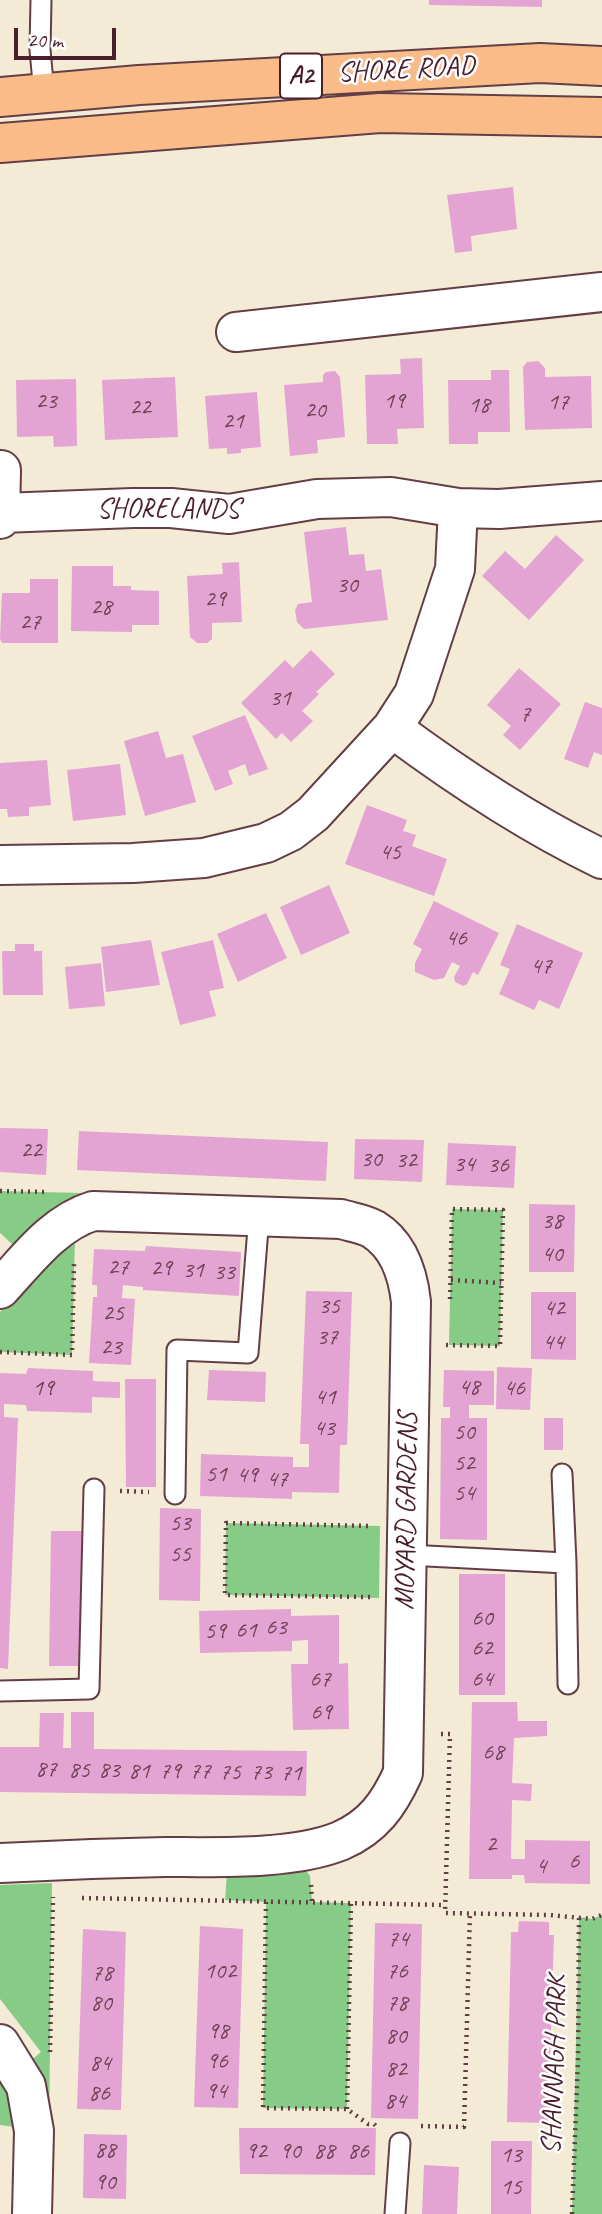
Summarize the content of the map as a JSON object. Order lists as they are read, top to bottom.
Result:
{
  "streets": {
    "highway": ["SHORE ROAD", "A2"],
    "street": ["SHORELANDS", "MOYARD GARDENS"],
    "path": ["SHANNAGH PARK"]
  },
  "house_numbers": [
    "23",
    "19",
    "17",
    "18",
    "22",
    "20",
    "21",
    "30",
    "29",
    "28",
    "27",
    "31",
    "7",
    "45",
    "46",
    "47",
    "22",
    "30",
    "32",
    "34",
    "36",
    "38",
    "40",
    "27",
    "29",
    "31",
    "33",
    "35",
    "42",
    "25",
    "37",
    "44",
    "23",
    "48",
    "19",
    "46",
    "41",
    "43",
    "50",
    "52",
    "51",
    "49",
    "47",
    "54",
    "53",
    "55",
    "60",
    "63",
    "61",
    "59",
    "62",
    "67",
    "64",
    "69",
    "68",
    "87",
    "85",
    "83",
    "81",
    "79",
    "77",
    "75",
    "73",
    "71",
    "2",
    "6",
    "4",
    "74",
    "102",
    "76",
    "78",
    "80",
    "78",
    "98",
    "80",
    "96",
    "84",
    "82",
    "94",
    "86",
    "84",
    "88",
    "92",
    "90",
    "88",
    "86",
    "13",
    "90",
    "15"
  ],
  "scale_bar": "20 m"
}
